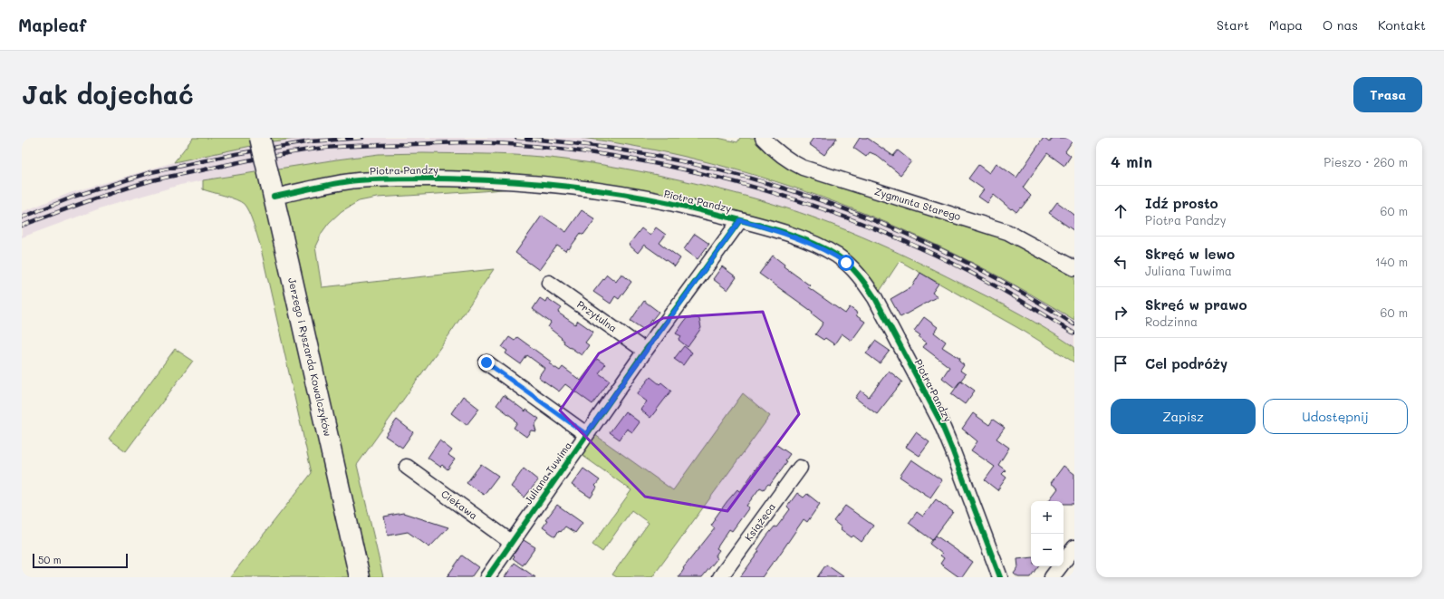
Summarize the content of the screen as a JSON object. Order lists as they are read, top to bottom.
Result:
{
  "streets": {
    "main road": ["Jerzego i Ryszarda Kowalczyków"],
    "street": [
      "Piotra Pandzy",
      "Zygmunta Starego",
      "Przytulna",
      "Juliana Tuwima",
      "Ciekawa",
      "Książęca"
    ]
  },
  "crossings": [
    ["Piotra Pandzy", "Jerzego i Ryszarda Kowalczyków"],
    ["Piotra Pandzy", "Juliana Tuwima"],
    ["Przytulna", "Juliana Tuwima"],
    ["Juliana Tuwima", "Ciekawa"]
  ],
  "scale_bar": "50 m",
  "page": {
    "header": "Mapleaf",
    "nav": [
      "Start",
      "Mapa",
      "O nas",
      "Kontakt"
    ],
    "buttons": [
      "Trasa",
      ["Zapisz", "Udostępnij"]
    ],
    "title": "Jak dojechać",
    "heading": ["4 min", "Pieszo · 260 m"],
    "list": [
      ["Idź prosto", "Piotra Pandzy", "60 m"],
      ["Skręć w lewo", "Juliana Tuwima", "140 m"],
      ["Skręć w prawo", "Rodzinna", "60 m"],
      "Cel podróży"
    ],
    "map_buttons": ["+", "−"],
    "scale": "50 m"
  }
}
